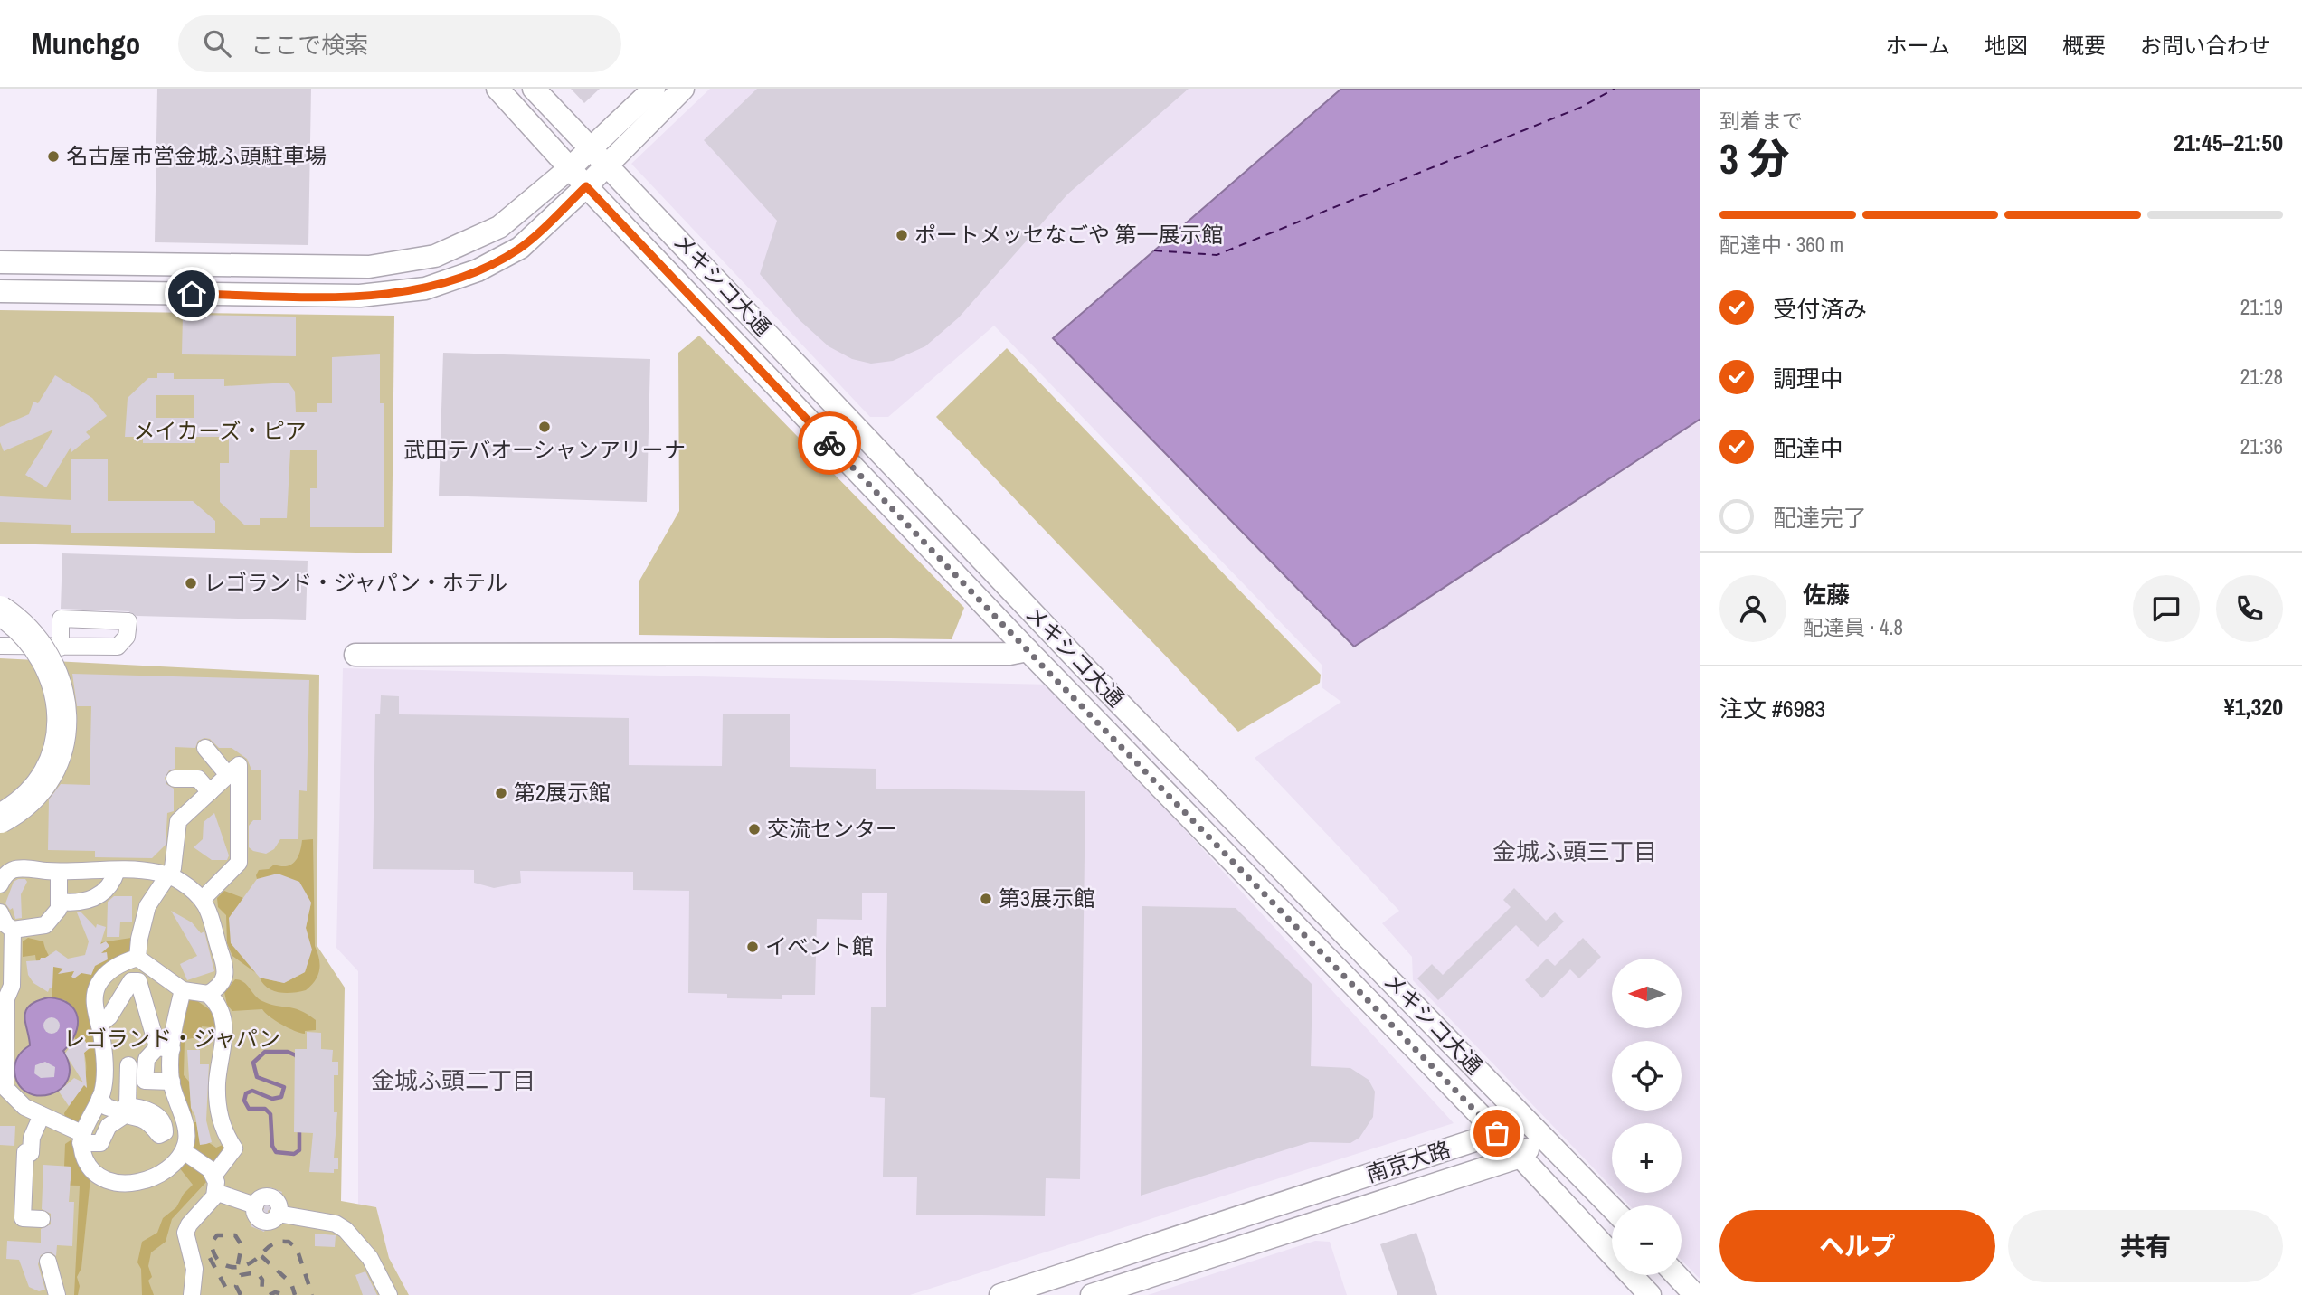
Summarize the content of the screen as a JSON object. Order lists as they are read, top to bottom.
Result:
{
  "streets": {
    "street": ["メキシコ大通", "南京大路"]
  },
  "crossings": [
    ["メキシコ大通", "南京大路"]
  ],
  "districts": ["金城ふ頭三丁目", "金城ふ頭二丁目"],
  "parks": ["メイカーズ・ピア", "レゴランド・ジャパン"],
  "places": [
    "名古屋市営金城ふ頭駐車場",
    "ポートメッセなごや 第一展示館",
    "武田テバオーシャンアリーナ",
    "レゴランド・ジャパン・ホテル",
    "第2展示館",
    "交流センター",
    "第3展示館",
    "イベント館"
  ],
  "north": "left",
  "page": {
    "header": "Munchgo",
    "search": "ここで検索",
    "nav": [
      "ホーム",
      "地図",
      "概要",
      "お問い合わせ"
    ],
    "heading": ["3 分", "到着まで", "21:45–21:50"],
    "panel": [
      "佐藤",
      "配達員 · 4.8",
      "注文 #6983",
      "¥1,320"
    ],
    "bar": "配達中 · 360 m",
    "list": [
      ["受付済み", "21:19"],
      ["調理中", "21:28"],
      ["配達中", "21:36"],
      "配達完了"
    ],
    "map_buttons": ["+", "−"],
    "buttons": ["ヘルプ", "共有"]
  }
}
